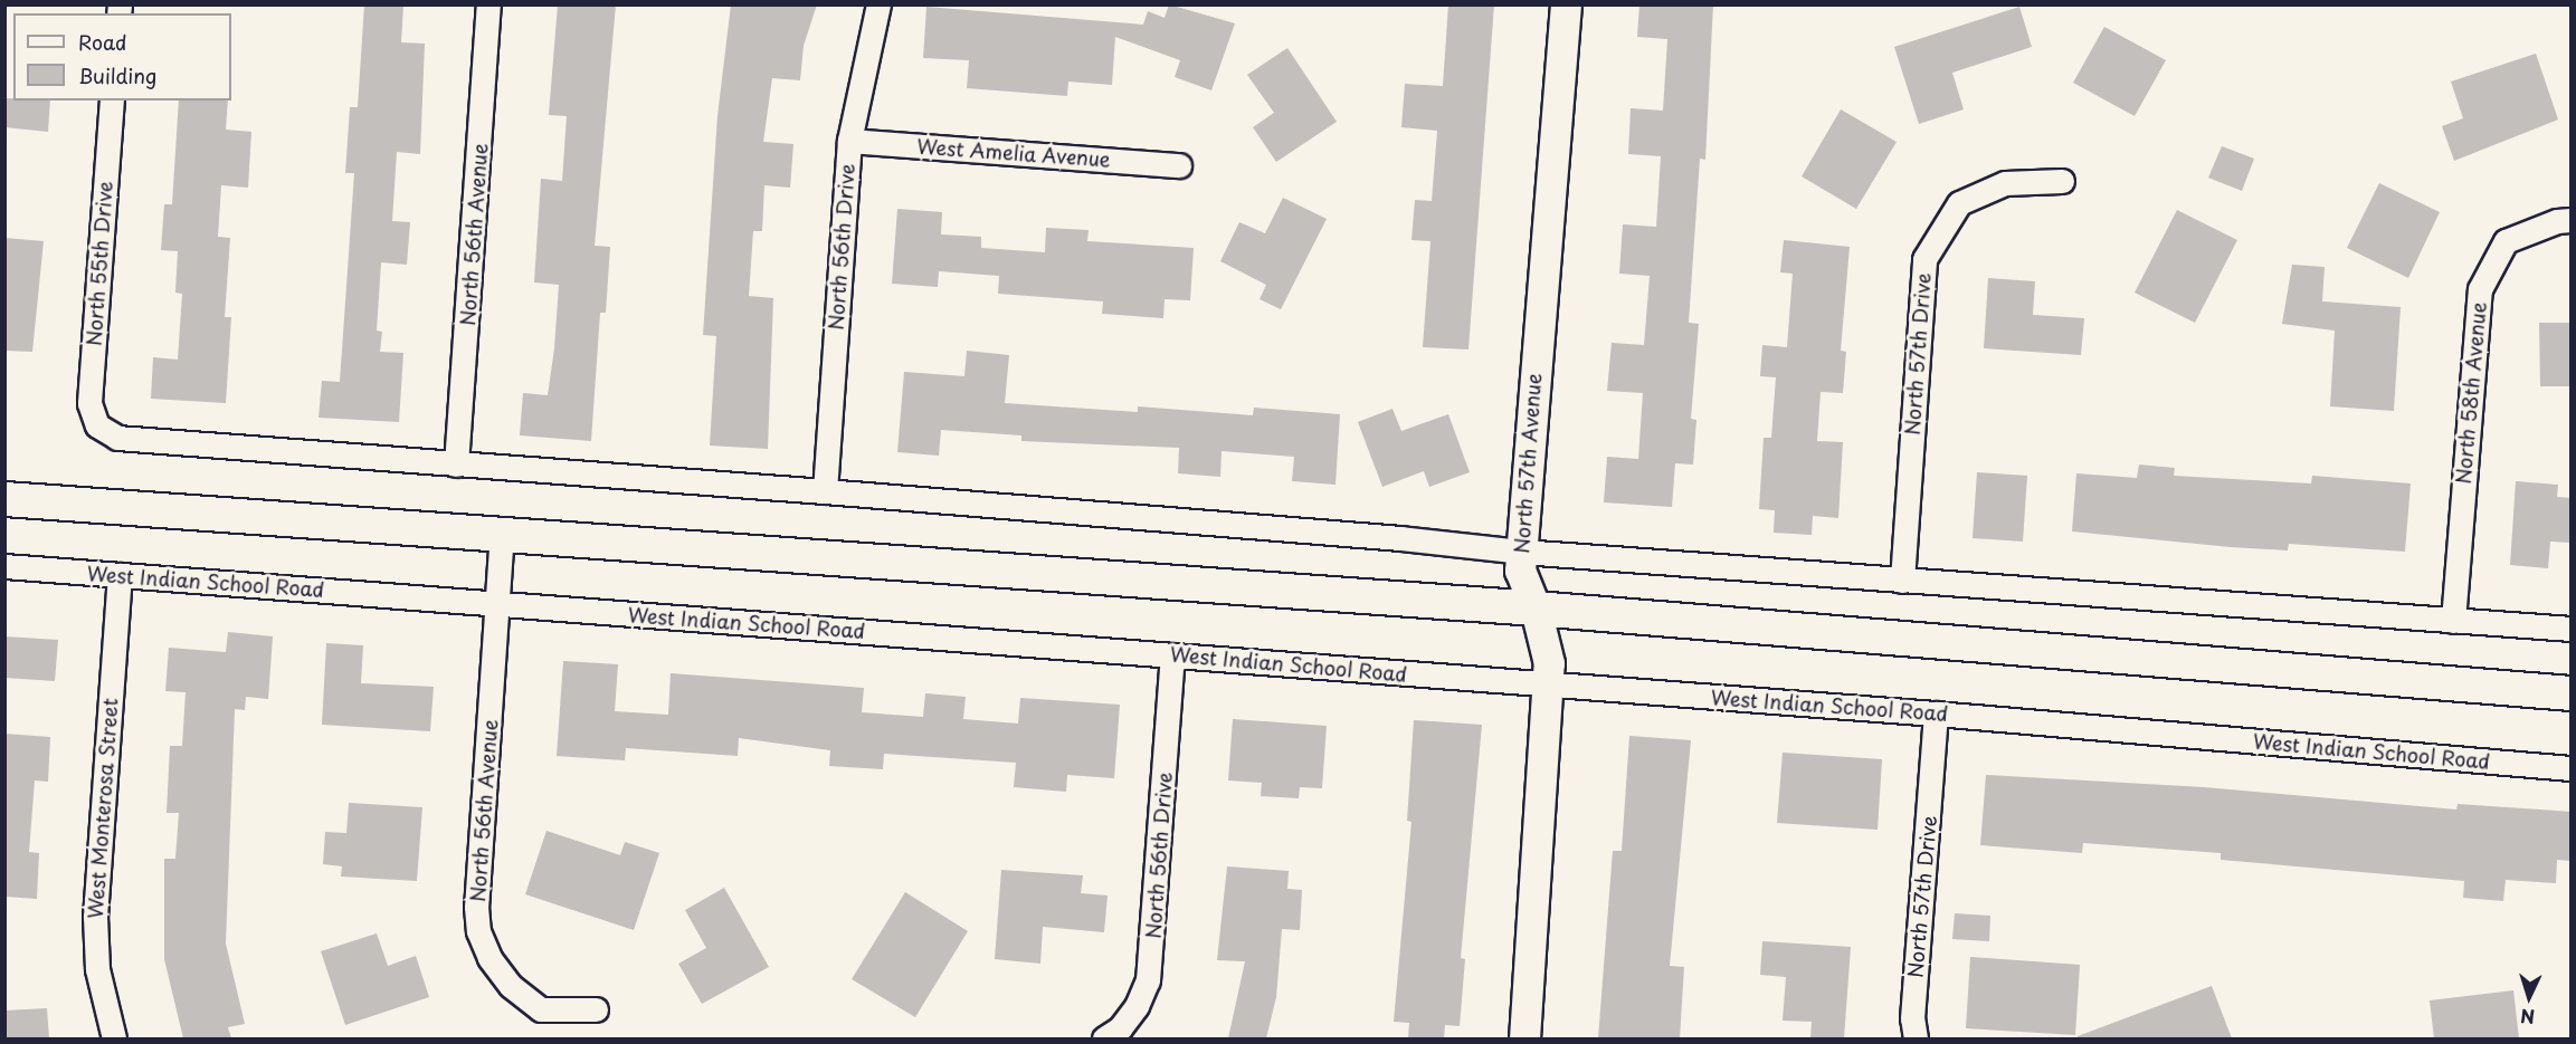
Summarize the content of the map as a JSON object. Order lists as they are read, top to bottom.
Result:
{
  "streets": {
    "street": [
      "West Amelia Avenue",
      "North 56th Avenue",
      "North 56th Drive",
      "North 55th Drive",
      "North 57th Drive",
      "North 58th Avenue",
      "North 57th Avenue",
      "West Indian School Road",
      "West Monterosa Street"
    ]
  },
  "crossings": [
    ["West Amelia Avenue", "North 56th Drive"],
    ["North 56th Avenue", "North 55th Drive"],
    ["North 56th Avenue", "West Indian School Road"],
    ["North 56th Drive", "West Indian School Road"],
    ["North 57th Drive", "West Indian School Road"],
    ["North 57th Avenue", "West Indian School Road"],
    ["West Indian School Road", "West Monterosa Street"]
  ],
  "legend": ["Road", "Building"],
  "north": "bottom"
}
